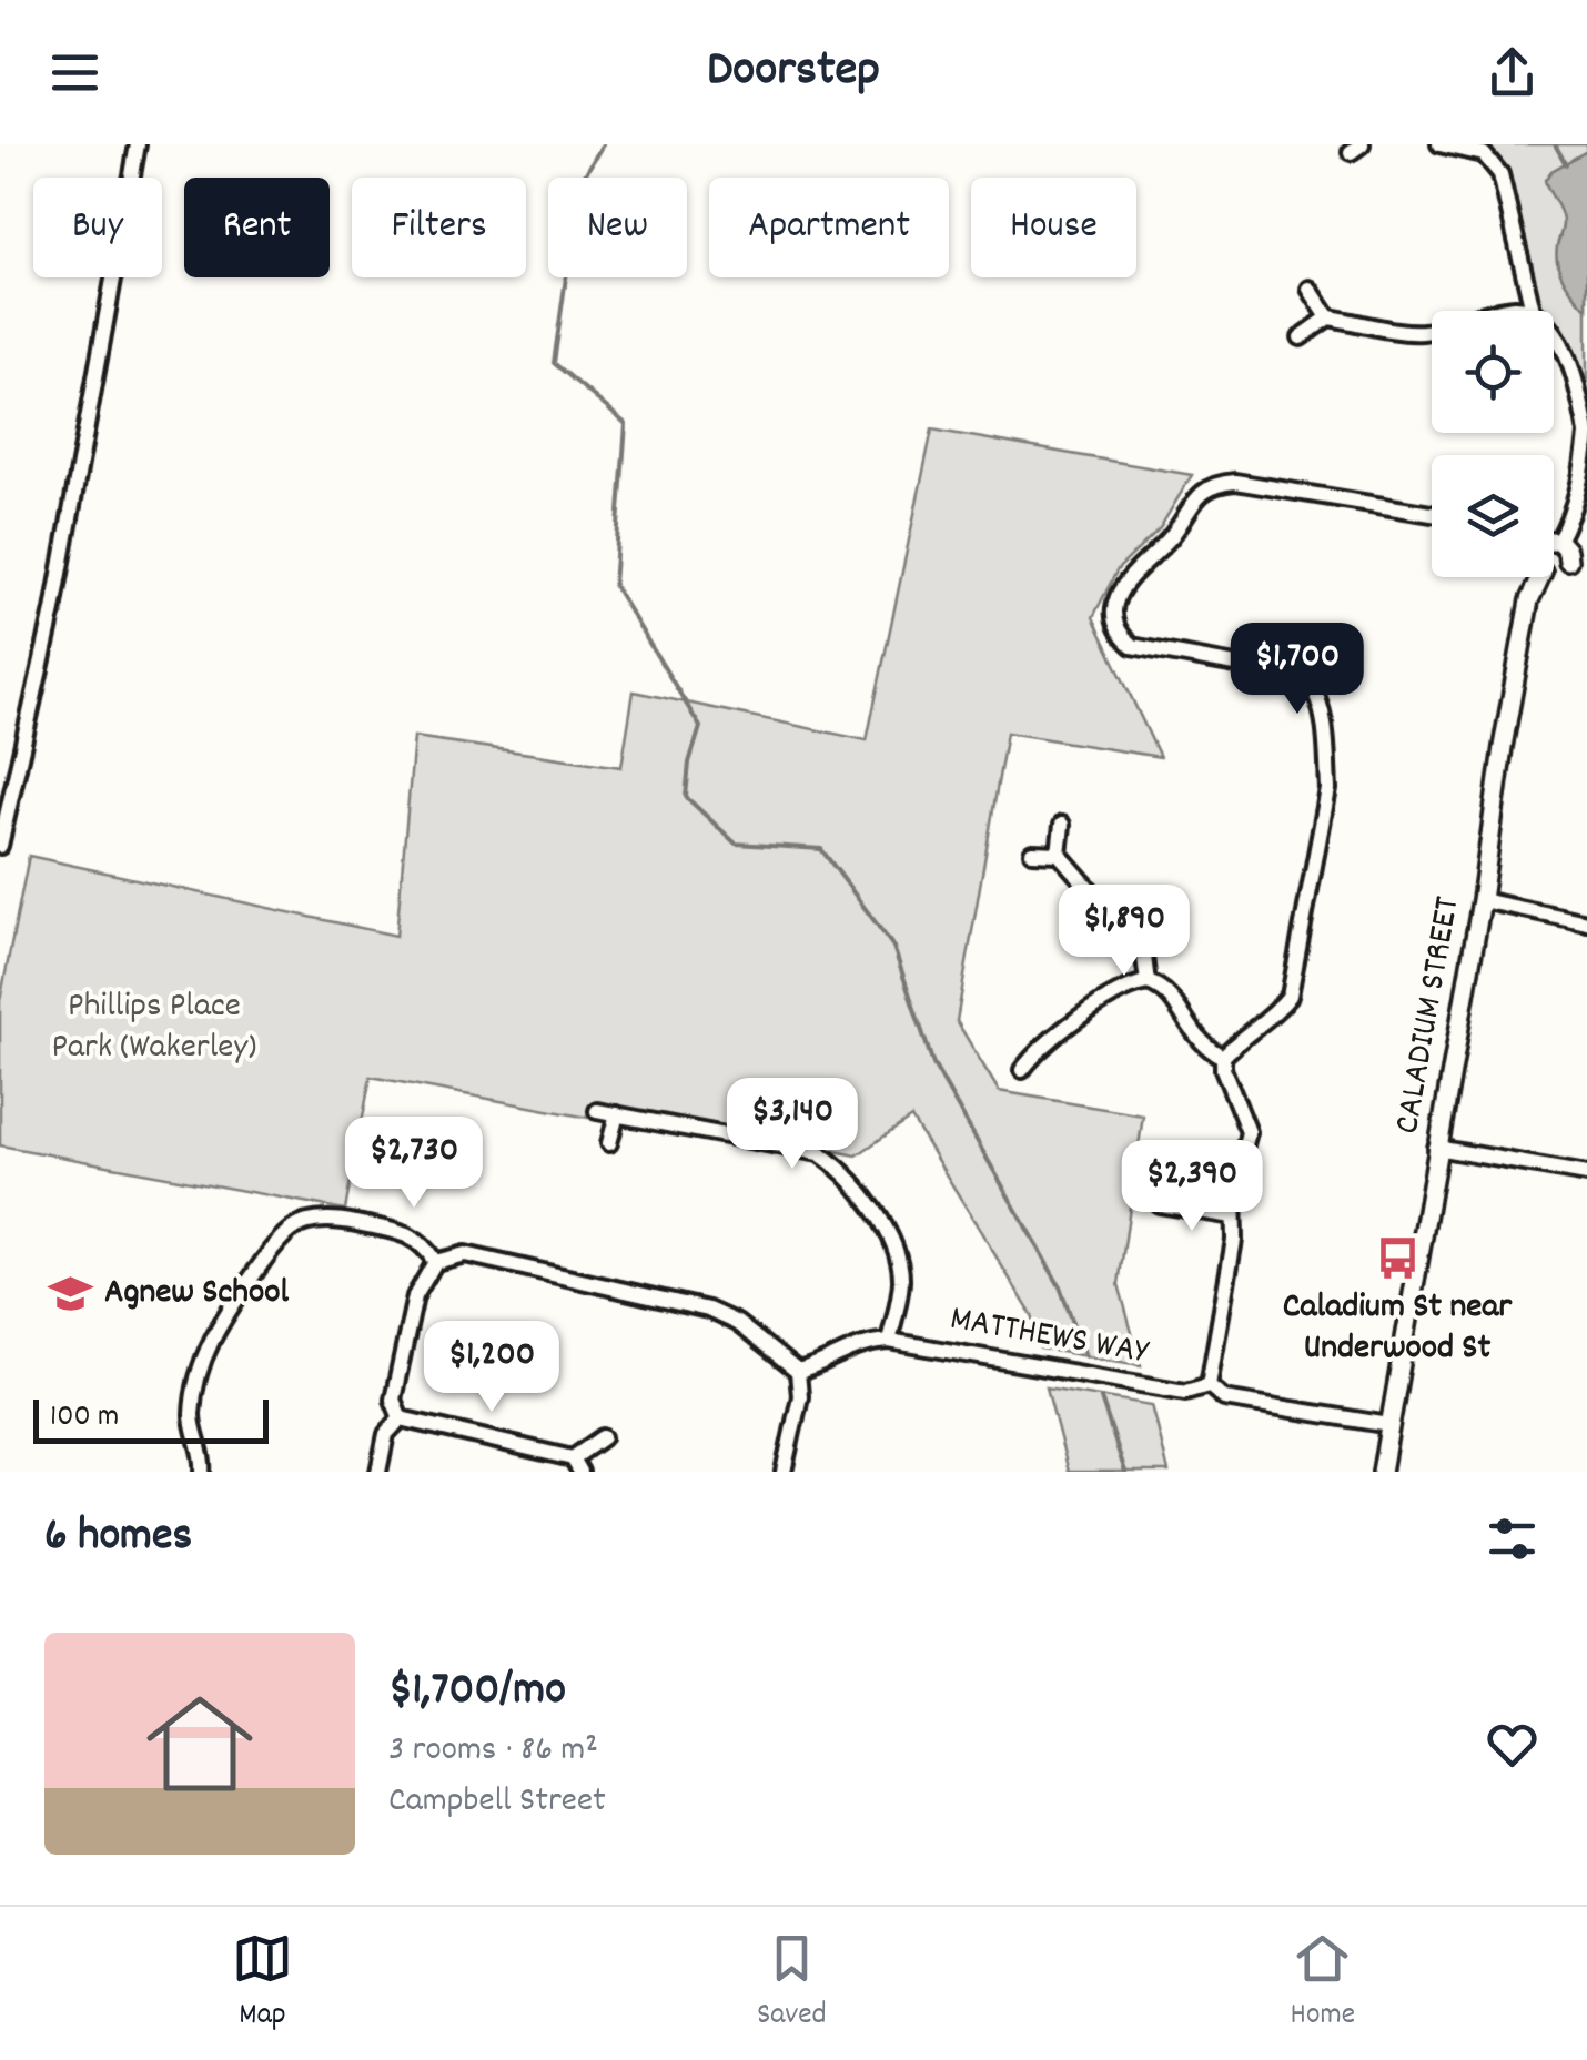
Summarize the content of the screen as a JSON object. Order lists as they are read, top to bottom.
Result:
{
  "streets": {
    "street": ["CALADIUM STREET", "MATTHEWS WAY"]
  },
  "crossings": [
    ["CALADIUM STREET", "MATTHEWS WAY"]
  ],
  "parks": ["Phillips Place Park (Wakerley)"],
  "places": {
    "bus stop": ["Caladium St near Underwood St"],
    "school or university": ["Agnew School"]
  },
  "scale_bar": "100 m",
  "page": {
    "header": "Doorstep",
    "chip": [
      "Buy",
      "Rent",
      "Filters",
      "New",
      "Apartment",
      "House"
    ],
    "price": [
      "$1,700",
      "$1,890",
      "$3,140",
      "$2,730",
      "$2,390",
      "$1,200"
    ],
    "scale": "100 m",
    "heading": "6 homes",
    "list": [
      {
        "name": "$1,700/mo",
        "note": "3 rooms · 86 m² · Campbell Street"
      }
    ],
    "tabs": ["Map", "Saved", "Home"]
  }
}
